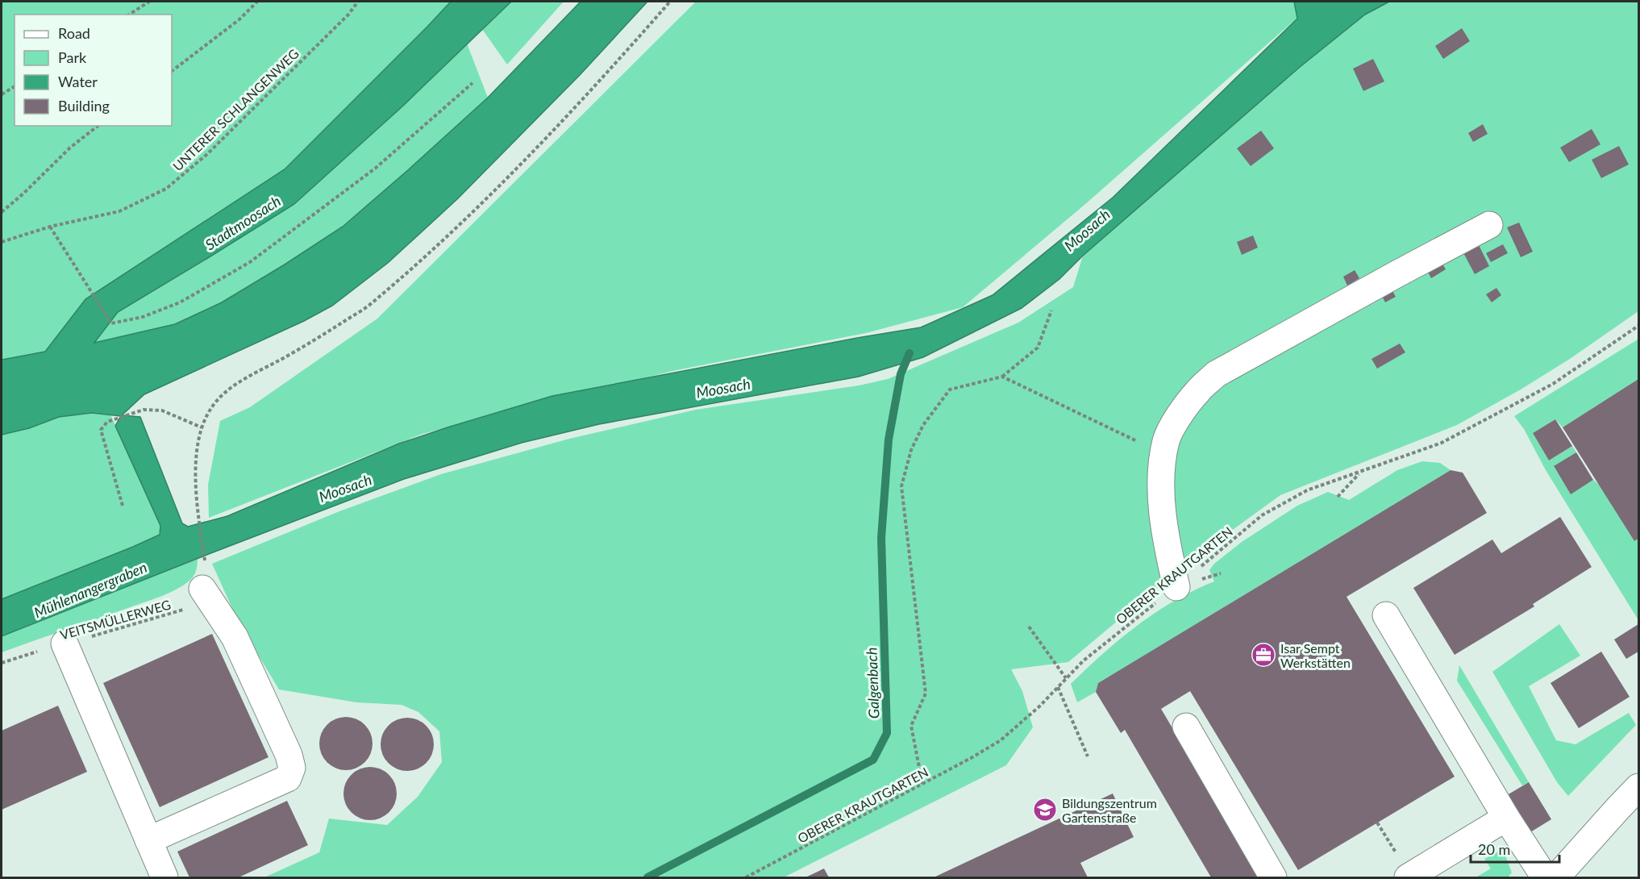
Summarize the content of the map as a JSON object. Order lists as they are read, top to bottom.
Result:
{
  "streets": {
    "path": ["UNTERER SCHLANGENWEG", "OBERER KRAUTGARTEN", "VEITSMÜLLERWEG"]
  },
  "water": [
    "Stadtmoosach",
    "Moosach",
    "Mühlenangergraben",
    "Galgenbach"
  ],
  "places": {
    "office": ["Isar Sempt Werkstätten"],
    "school or university": ["Bildungszentrum Gartenstraße"]
  },
  "legend": [
    "Road",
    "Park",
    "Water",
    "Building"
  ],
  "scale_bar": "20 m"
}
